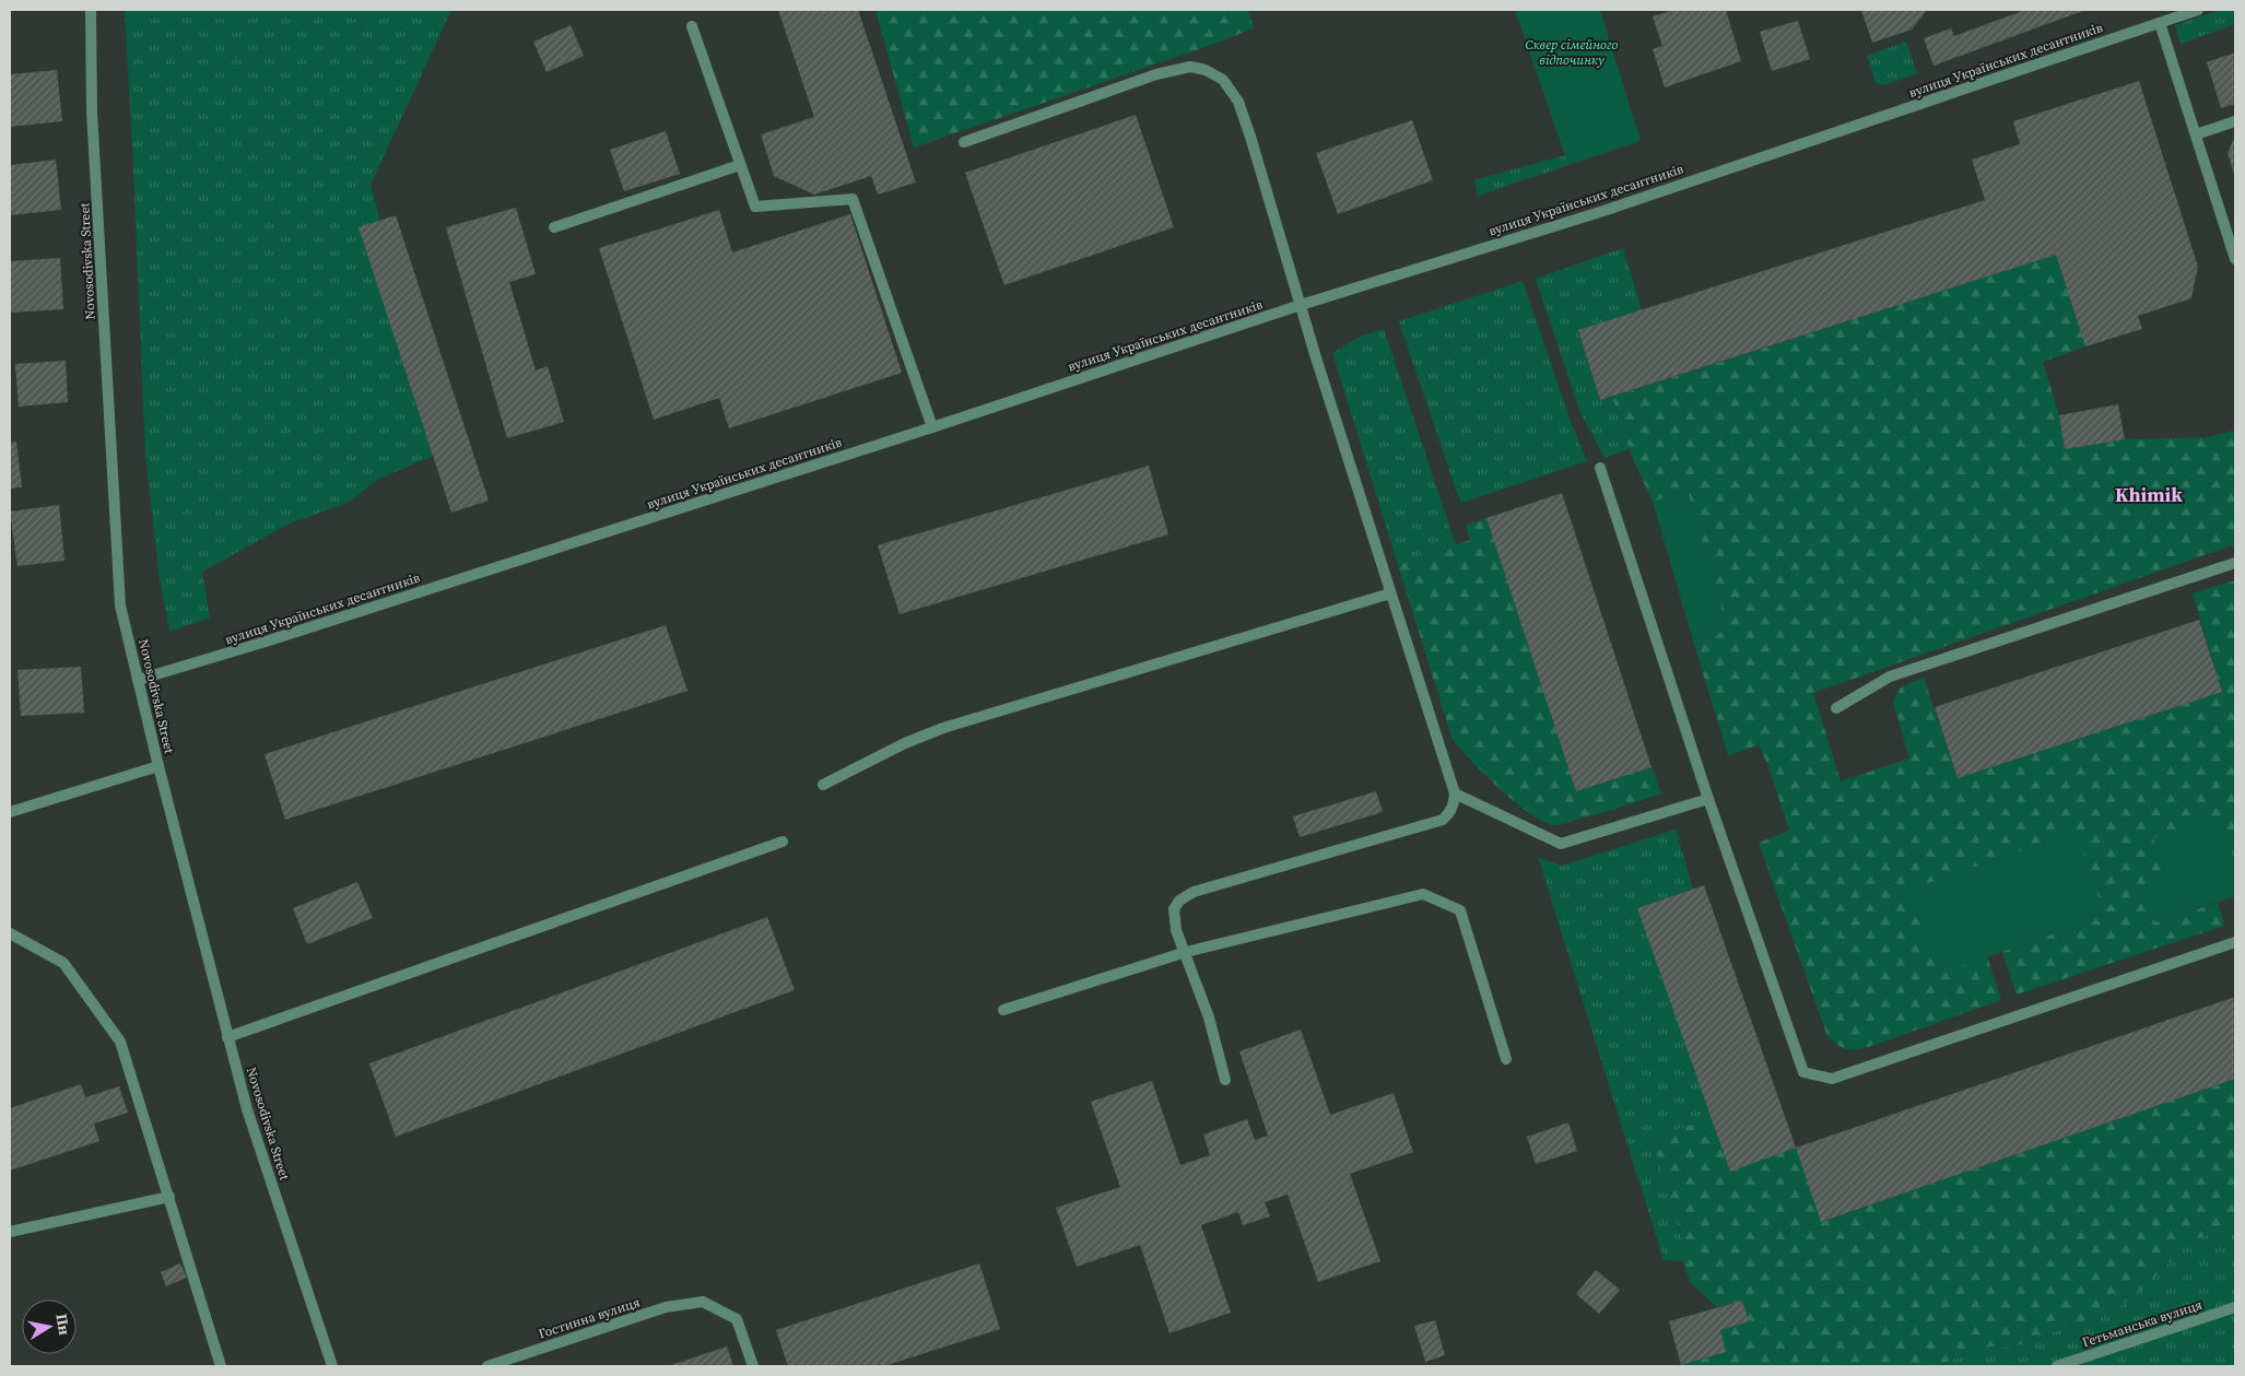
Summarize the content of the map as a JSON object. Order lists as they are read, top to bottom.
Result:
{
  "streets": {
    "street": [
      "вулиця Українських десантників",
      "Novosodivska Street",
      "Гостинна вулиця",
      "Гетьманська вулиця"
    ]
  },
  "crossings": [
    ["вулиця Українських десантників", "Novosodivska Street"]
  ],
  "districts": ["Khimik"],
  "parks": ["Сквер сімейного відпочинку"],
  "north": "right"
}
